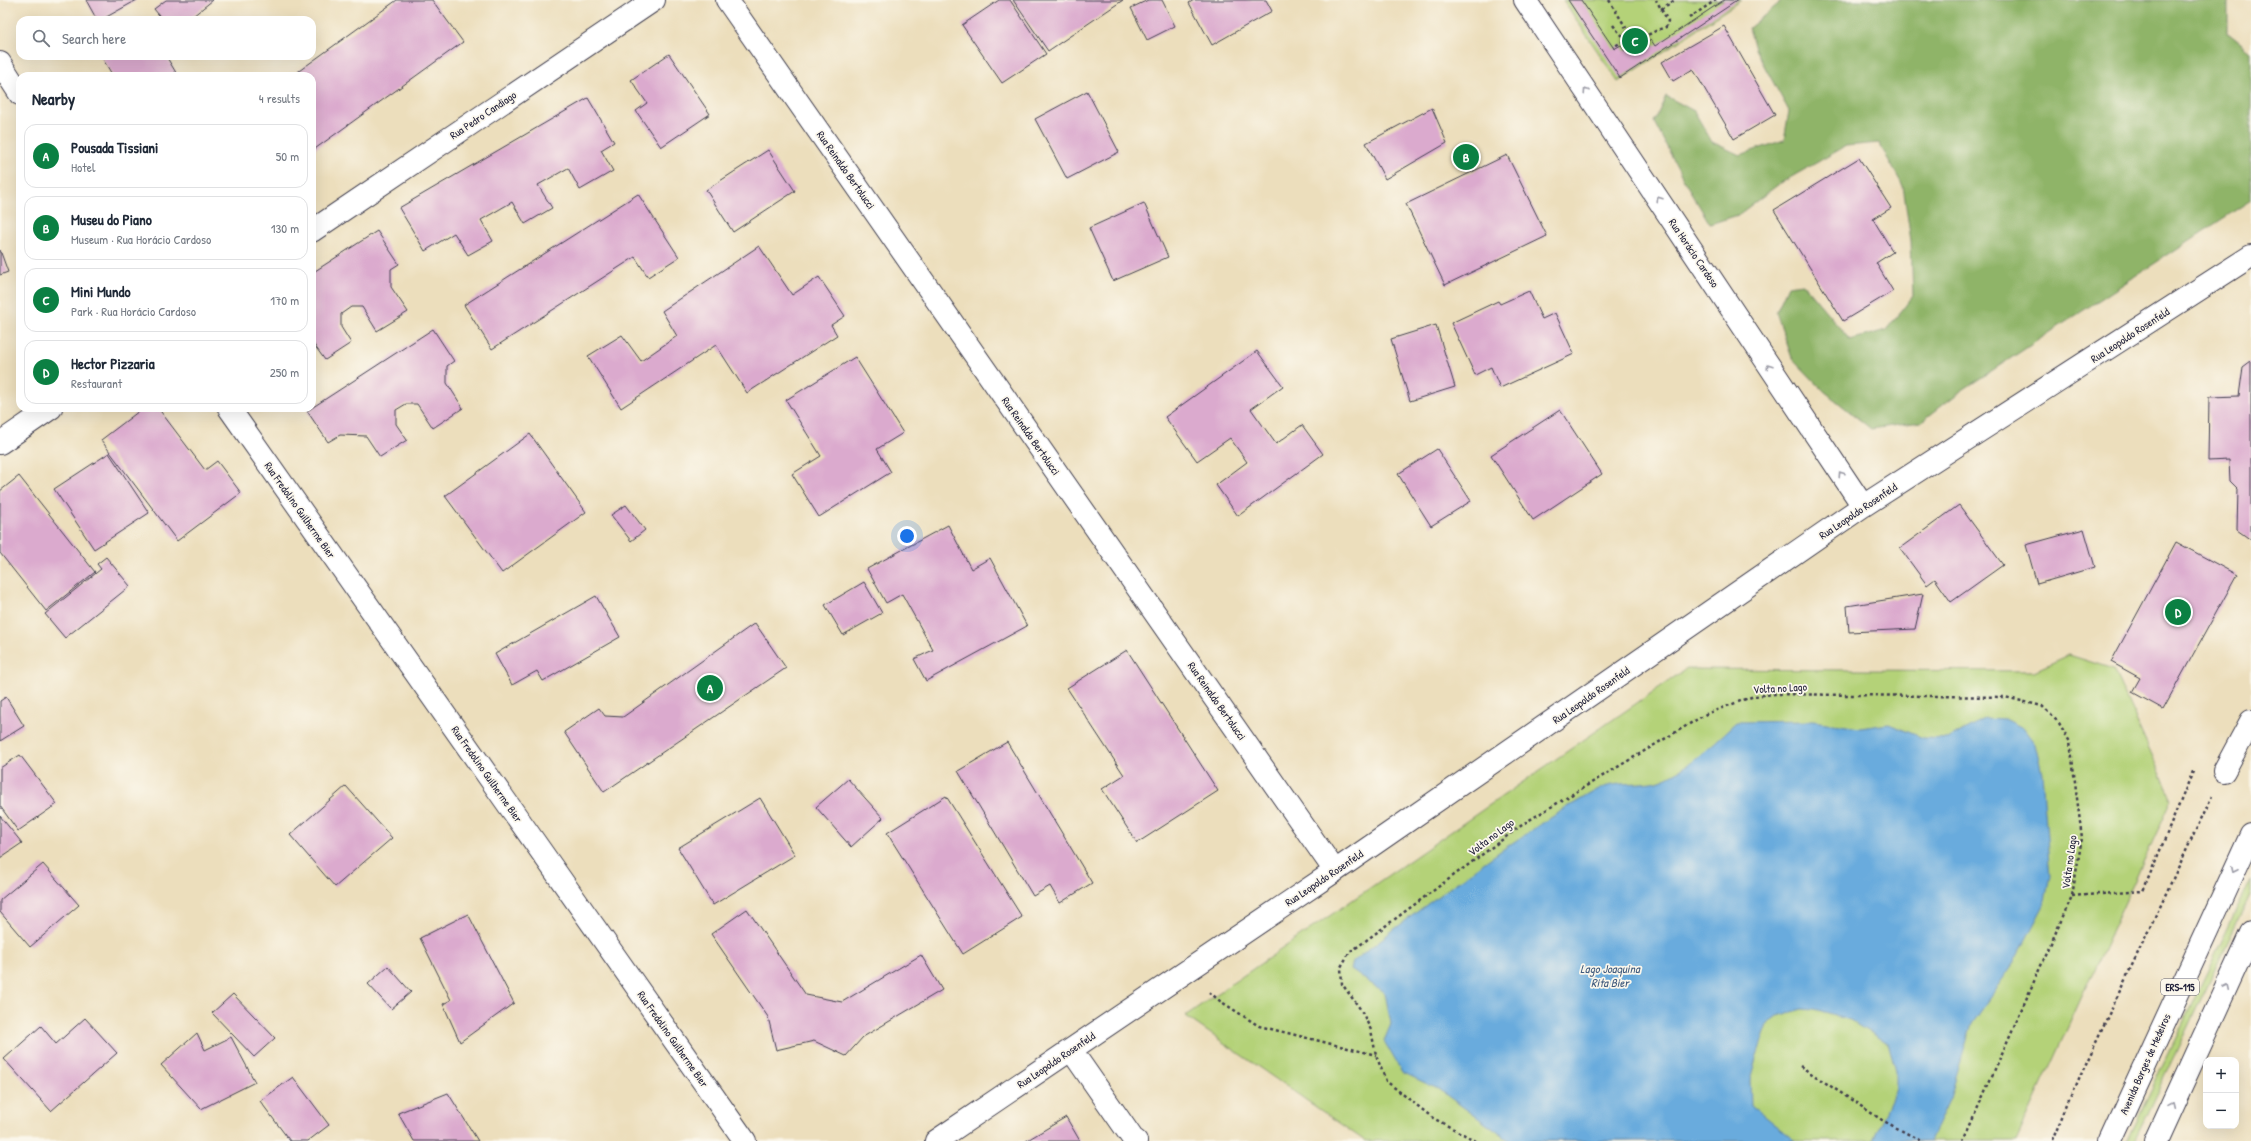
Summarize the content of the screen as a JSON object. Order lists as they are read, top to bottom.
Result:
{
  "streets": {
    "street": [
      "Rua Pedro Candiago",
      "Rua Reinaldo Bertolucci",
      "Rua Horácio Cardoso",
      "Rua Leopoldo Rosenfeld",
      "Rua Fredolino Guilherme Bier",
      "ERS-115",
      "Avenida Borges de Medeiros"
    ],
    "path": ["Volta no Lago"]
  },
  "crossings": [
    ["Rua Reinaldo Bertolucci", "Rua Leopoldo Rosenfeld"],
    ["Rua Horácio Cardoso", "Rua Leopoldo Rosenfeld"]
  ],
  "one_way": ["Rua Horácio Cardoso"],
  "water": ["Lago Joaquina Rita Bier"],
  "page": {
    "search": "Search here",
    "pins": [
      "C",
      "B",
      "D",
      "A"
    ],
    "heading": ["Nearby", "4 results"],
    "list": [
      {
        "mark": "A",
        "name": "Pousada Tissiani",
        "note": "Hotel",
        "value": "50 m"
      },
      {
        "mark": "B",
        "name": "Museu do Piano",
        "note": "Museum · Rua Horácio Cardoso",
        "value": "130 m"
      },
      {
        "mark": "C",
        "name": "Mini Mundo",
        "note": "Park · Rua Horácio Cardoso",
        "value": "170 m"
      },
      {
        "mark": "D",
        "name": "Hector Pizzaria",
        "note": "Restaurant",
        "value": "250 m"
      }
    ],
    "map_buttons": ["+", "−"]
  }
}
